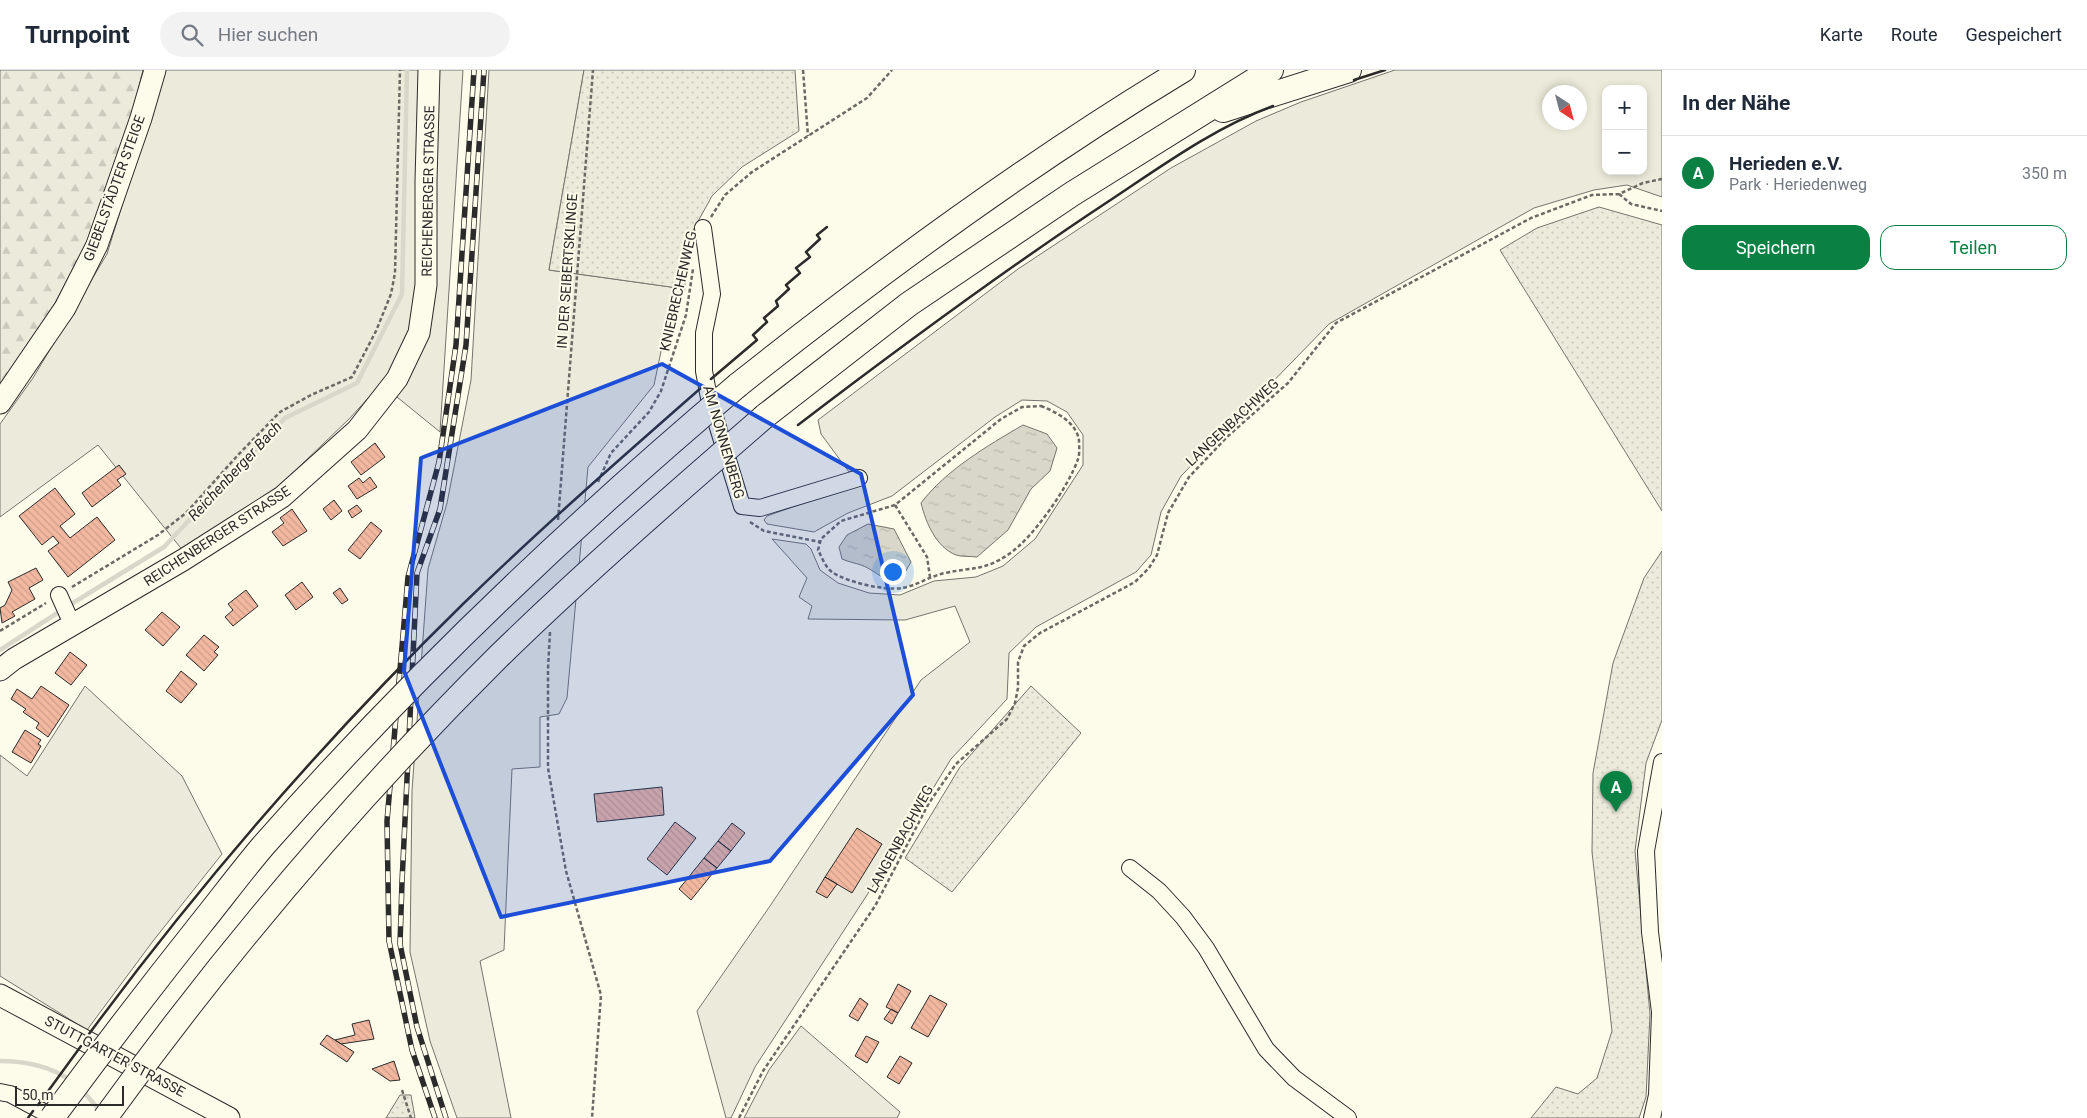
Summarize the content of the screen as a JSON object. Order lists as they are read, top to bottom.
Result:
{
  "streets": {
    "main road": ["GIEBELSTÄDTER STEIGE", "REICHENBERGER STRASSE", "STUTTGARTER STRASSE"],
    "street": ["AM NONNENBERG"],
    "path": ["IN DER SEIBERTSKLINGE", "KNIEBRECHENWEG", "LANGENBACHWEG"]
  },
  "crossings": [
    ["KNIEBRECHENWEG", "AM NONNENBERG"]
  ],
  "water": ["Reichenberger Bach"],
  "scale_bar": "50 m",
  "north": "bottom right",
  "page": {
    "header": "Turnpoint",
    "search": "Hier suchen",
    "nav": ["Karte", "Route", "Gespeichert"],
    "heading": "In der Nähe",
    "map_buttons": ["+", "−"],
    "list": [
      {
        "mark": "A",
        "name": "Herieden e.V.",
        "note": "Park · Heriedenweg",
        "value": "350 m"
      }
    ],
    "buttons": ["Speichern", "Teilen"],
    "pins": "A",
    "scale": "50 m"
  }
}
